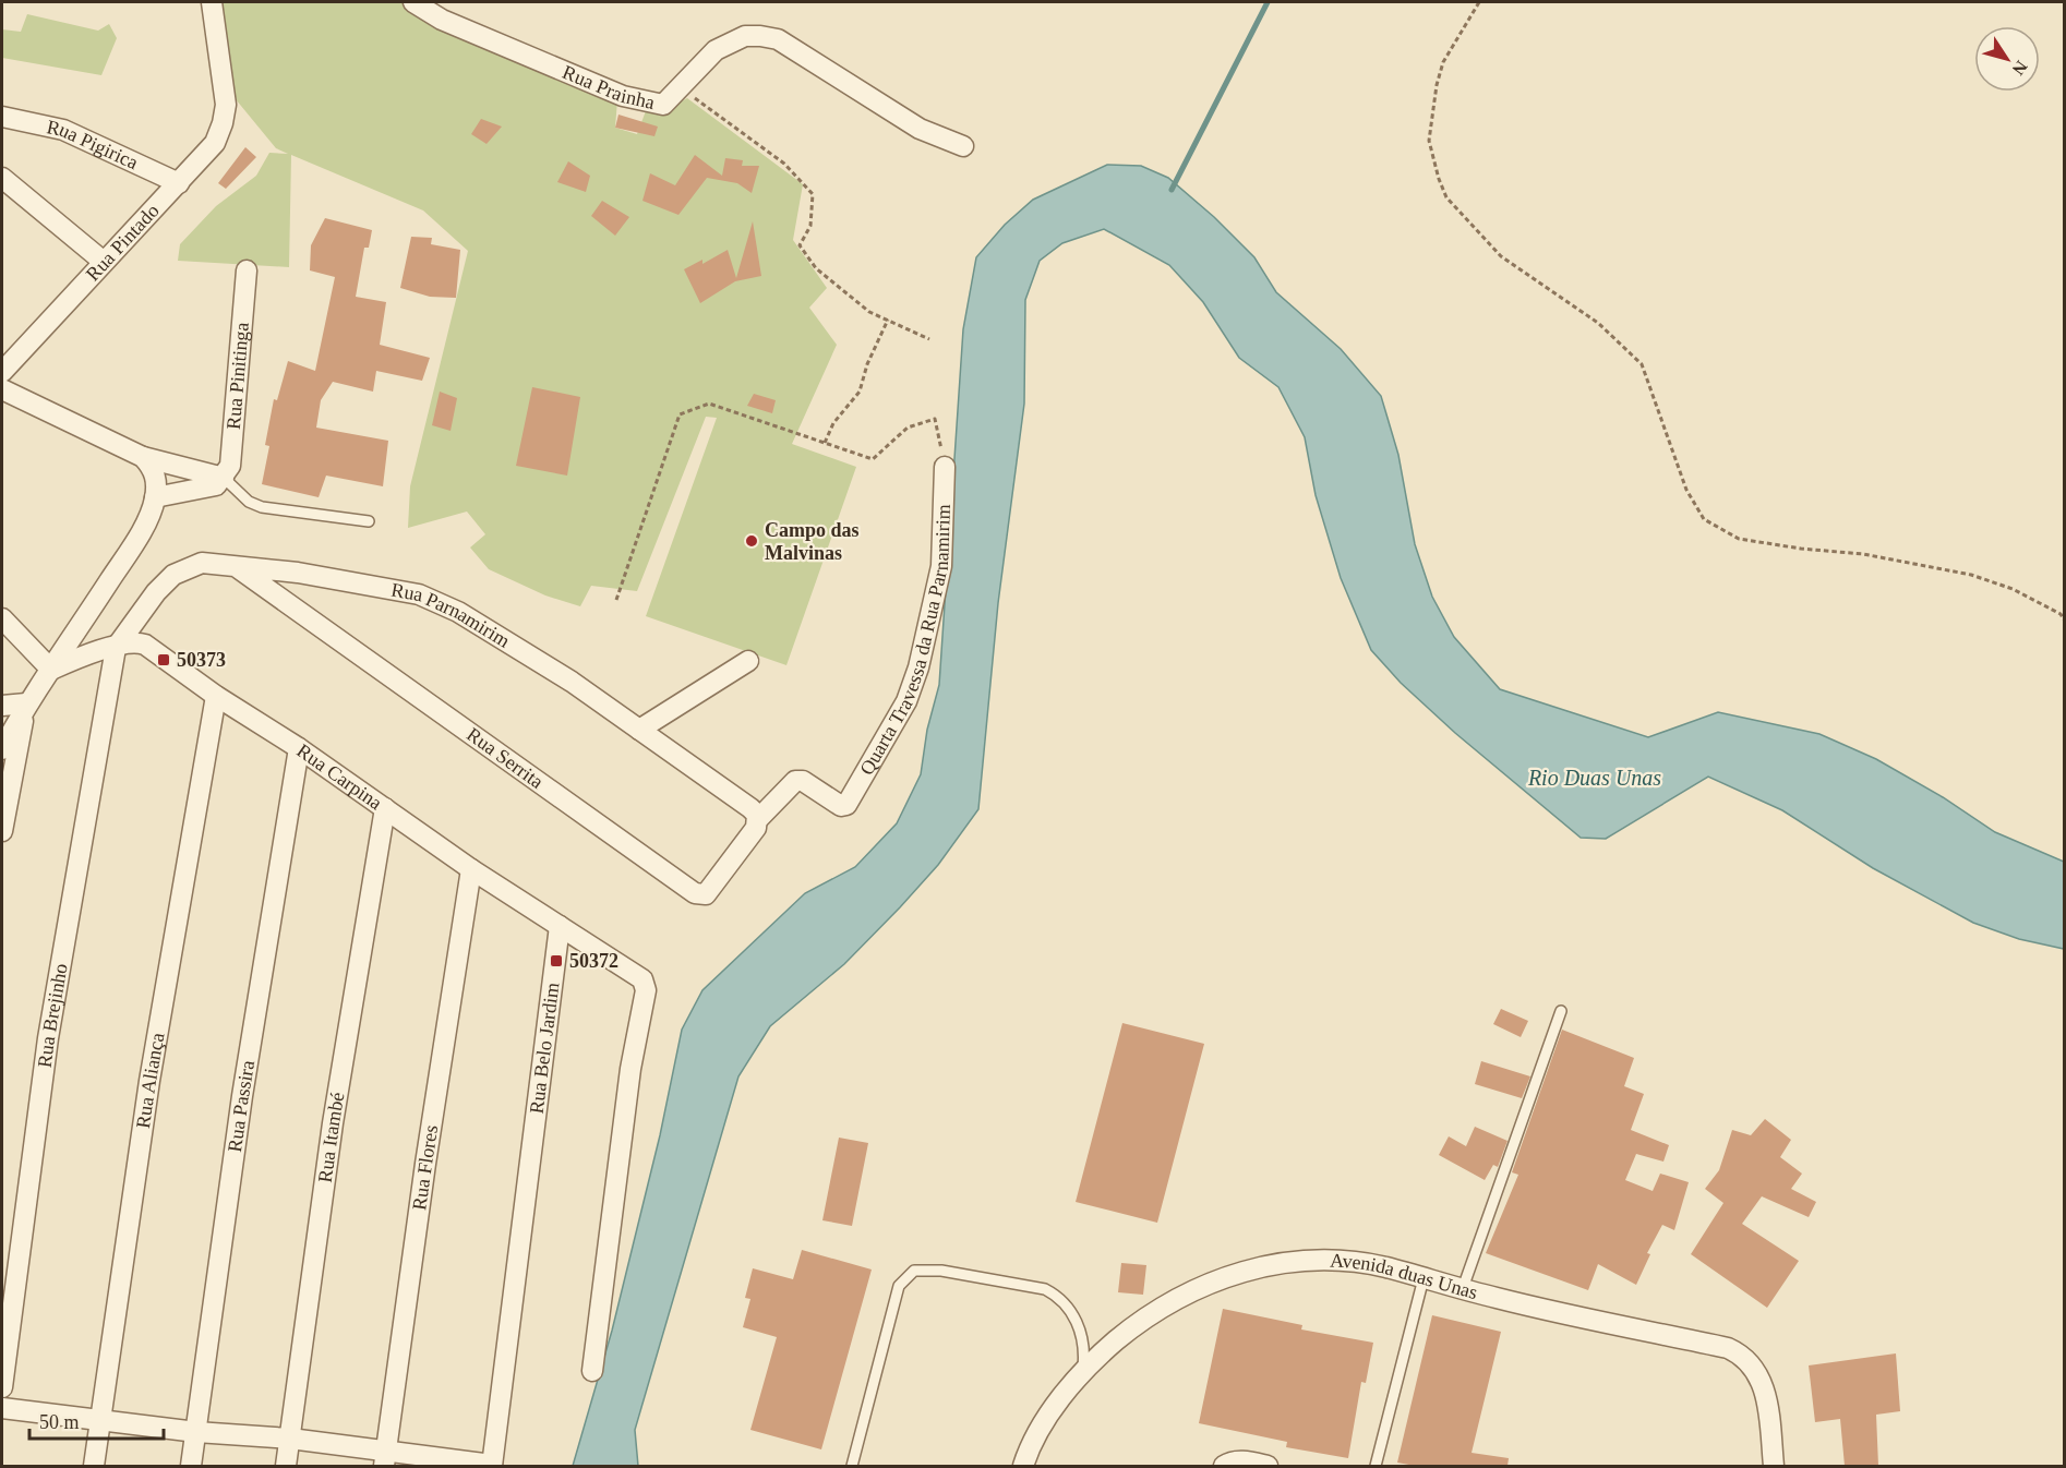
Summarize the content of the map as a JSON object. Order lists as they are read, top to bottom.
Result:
{
  "streets": {
    "street": [
      "Rua Prainha",
      "Rua Pigirica",
      "Rua Pintado",
      "Rua Pinitinga",
      "Rua Parnamirim",
      "Quarta Travessa da Rua Parnamirim",
      "Rua Serrita",
      "Rua Carpina",
      "Rua Brejinho",
      "Rua Belo Jardim",
      "Rua Aliança",
      "Rua Passira",
      "Rua Itambé",
      "Rua Flores",
      "Avenida duas Unas"
    ]
  },
  "crossings": [
    ["Rua Pigirica", "Rua Pintado"],
    ["Rua Parnamirim", "Quarta Travessa da Rua Parnamirim"],
    ["Rua Parnamirim", "Rua Serrita"],
    ["Rua Parnamirim", "Rua Carpina"],
    ["Rua Parnamirim", "Rua Brejinho"],
    ["Quarta Travessa da Rua Parnamirim", "Rua Serrita"],
    ["Rua Carpina", "Rua Brejinho"],
    ["Rua Carpina", "Rua Belo Jardim"],
    ["Rua Carpina", "Rua Aliança"],
    ["Rua Carpina", "Rua Passira"],
    ["Rua Carpina", "Rua Itambé"],
    ["Rua Carpina", "Rua Flores"]
  ],
  "water": ["Rio Duas Unas"],
  "places": {
    "other": ["Campo das Malvinas"],
    "transit": ["50373", "50372"]
  },
  "scale_bar": "50 m",
  "north": "bottom right"
}
